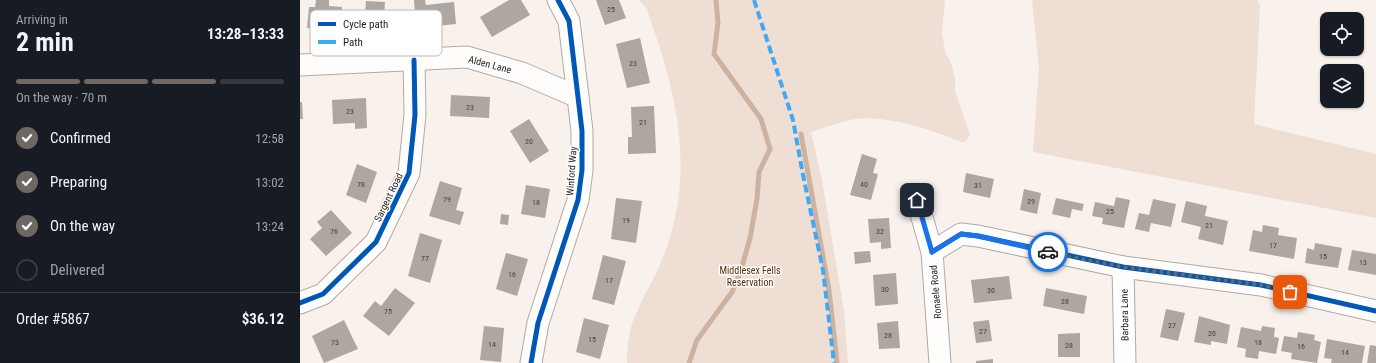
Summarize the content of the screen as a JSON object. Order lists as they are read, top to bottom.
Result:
{
  "streets": {
    "street": [
      "Alden Lane",
      "Winford Way",
      "Sargent Road",
      "Ronaele Road",
      "Barbara Lane"
    ]
  },
  "crossings": [
    ["Alden Lane", "Winford Way"],
    ["Alden Lane", "Sargent Road"]
  ],
  "parks": ["Middlesex Fells Reservation"],
  "house_numbers": [
    "25",
    "23",
    "23",
    "23",
    "21",
    "20",
    "78",
    "40",
    "31",
    "79",
    "29",
    "18",
    "25",
    "19",
    "21",
    "76",
    "32",
    "17",
    "15",
    "77",
    "13",
    "16",
    "17",
    "30",
    "30",
    "28",
    "75",
    "27",
    "27",
    "20",
    "28",
    "15",
    "73",
    "18",
    "14",
    "28",
    "16",
    "14"
  ],
  "legend": ["Cycle path", "Path"],
  "page": {
    "heading": ["2 min", "Arriving in", "13:28–13:33"],
    "panel": ["Order #5867", "$36.12"],
    "bar": "On the way · 70 m",
    "list": [
      ["Confirmed", "12:58"],
      ["Preparing", "13:02"],
      ["On the way", "13:24"],
      "Delivered"
    ]
  }
}
